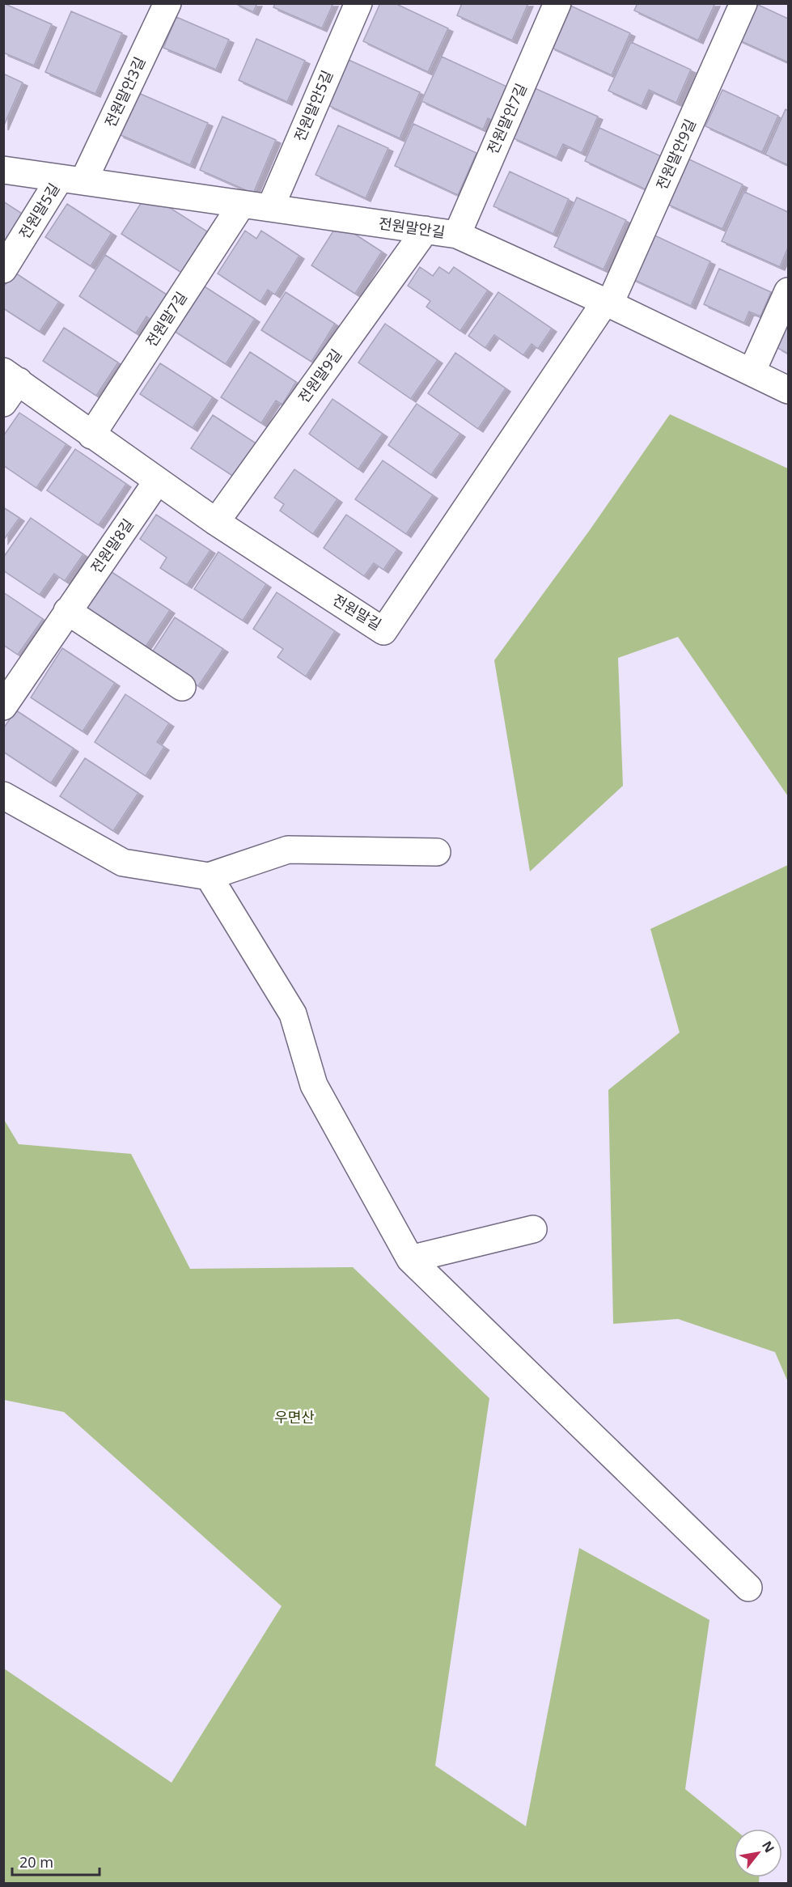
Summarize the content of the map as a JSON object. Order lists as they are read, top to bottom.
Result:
{
  "streets": {
    "street": [
      "전원말안3길",
      "전원말안5길",
      "전원말안7길",
      "전원말안9길",
      "전원말5길",
      "전원말안길",
      "전원말7길",
      "전원말9길",
      "전원말8길",
      "전원말길"
    ]
  },
  "crossings": [
    ["전원말안3길", "전원말5길"],
    ["전원말안3길", "전원말안길"],
    ["전원말안5길", "전원말안길"],
    ["전원말안7길", "전원말안길"],
    ["전원말안9길", "전원말안길"],
    ["전원말안9길", "전원말길"],
    ["전원말5길", "전원말안길"],
    ["전원말안길", "전원말7길"],
    ["전원말안길", "전원말9길"],
    ["전원말안길", "전원말길"],
    ["전원말7길", "전원말길"],
    ["전원말9길", "전원말길"],
    ["전원말8길", "전원말길"]
  ],
  "parks": ["우면산"],
  "scale_bar": "20 m",
  "north": "top right"
}
